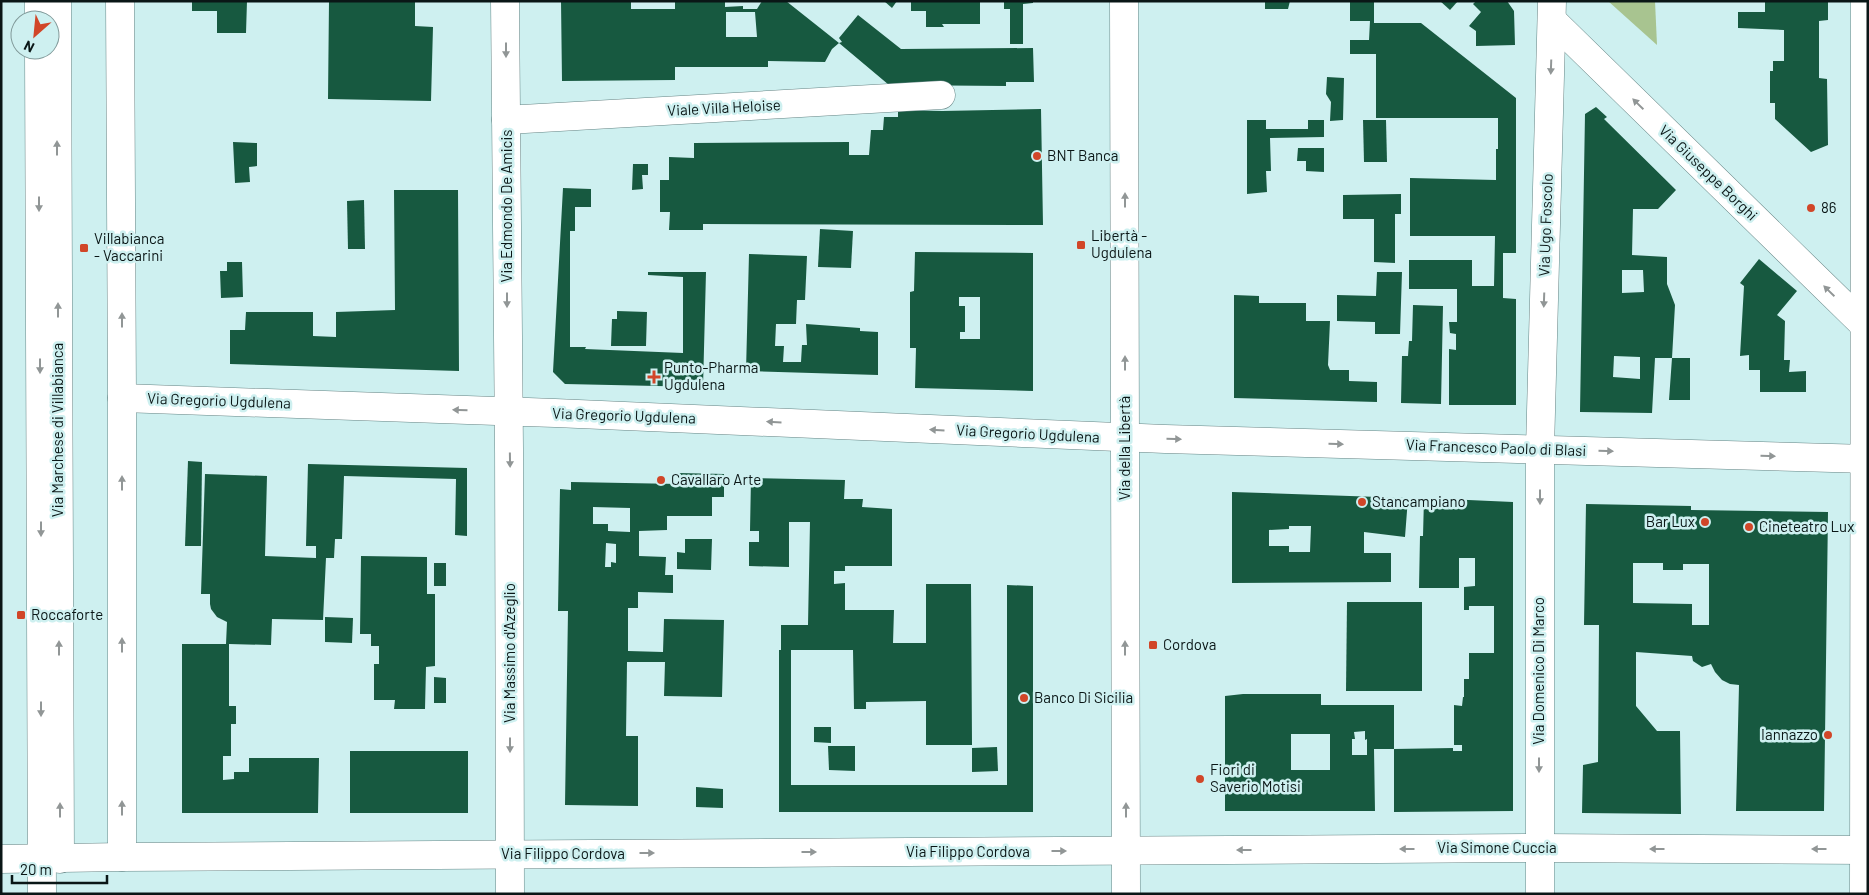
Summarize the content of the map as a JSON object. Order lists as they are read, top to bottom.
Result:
{
  "streets": {
    "street": [
      "Viale Villa Heloise",
      "Via Giuseppe Borghi",
      "Via Edmondo De Amicis",
      "Via Ugo Foscolo",
      "Via Gregorio Ugdulena",
      "Via Marchese di Villabianca",
      "Via della Libertà",
      "Via Francesco Paolo di Blasi",
      "Via Massimo d'Azeglio",
      "Via Domenico Di Marco",
      "Via Simone Cuccia",
      "Via Filippo Cordova"
    ]
  },
  "crossings": [
    ["Viale Villa Heloise", "Via Edmondo De Amicis"],
    ["Via Giuseppe Borghi", "Via Ugo Foscolo"],
    ["Via Edmondo De Amicis", "Via Gregorio Ugdulena"],
    ["Via Edmondo De Amicis", "Via Massimo d'Azeglio"],
    ["Via Ugo Foscolo", "Via Francesco Paolo di Blasi"],
    ["Via Ugo Foscolo", "Via Domenico Di Marco"],
    ["Via Gregorio Ugdulena", "Via della Libertà"],
    ["Via Gregorio Ugdulena", "Via Francesco Paolo di Blasi"],
    ["Via Gregorio Ugdulena", "Via Massimo d'Azeglio"],
    ["Via Marchese di Villabianca", "Via Filippo Cordova"],
    ["Via della Libertà", "Via Francesco Paolo di Blasi"],
    ["Via della Libertà", "Via Simone Cuccia"],
    ["Via della Libertà", "Via Filippo Cordova"],
    ["Via Francesco Paolo di Blasi", "Via Domenico Di Marco"],
    ["Via Massimo d'Azeglio", "Via Filippo Cordova"],
    ["Via Domenico Di Marco", "Via Simone Cuccia"],
    ["Via Simone Cuccia", "Via Filippo Cordova"]
  ],
  "one_way": [
    "Via Giuseppe Borghi",
    "Via Edmondo De Amicis",
    "Via Ugo Foscolo",
    "Via Gregorio Ugdulena",
    "Via della Libertà",
    "Via Francesco Paolo di Blasi",
    "Via Massimo d'Azeglio",
    "Via Domenico Di Marco",
    "Via Simone Cuccia",
    "Via Filippo Cordova"
  ],
  "places": {
    "other": [
      "BNT Banca",
      "86",
      "Cavallaro Arte",
      "Stancampiano",
      "Bar Lux",
      "Cineteatro Lux",
      "Banco Di Sicilia",
      "Iannazzo",
      "Fiori di Saverio Motisi"
    ],
    "transit": [
      "Libertà - Ugdulena",
      "Villabianca - Vaccarini",
      "Roccaforte",
      "Cordova"
    ],
    "health": ["Punto-Pharma Ugdulena"]
  },
  "scale_bar": "20 m",
  "north": "bottom left"
}
